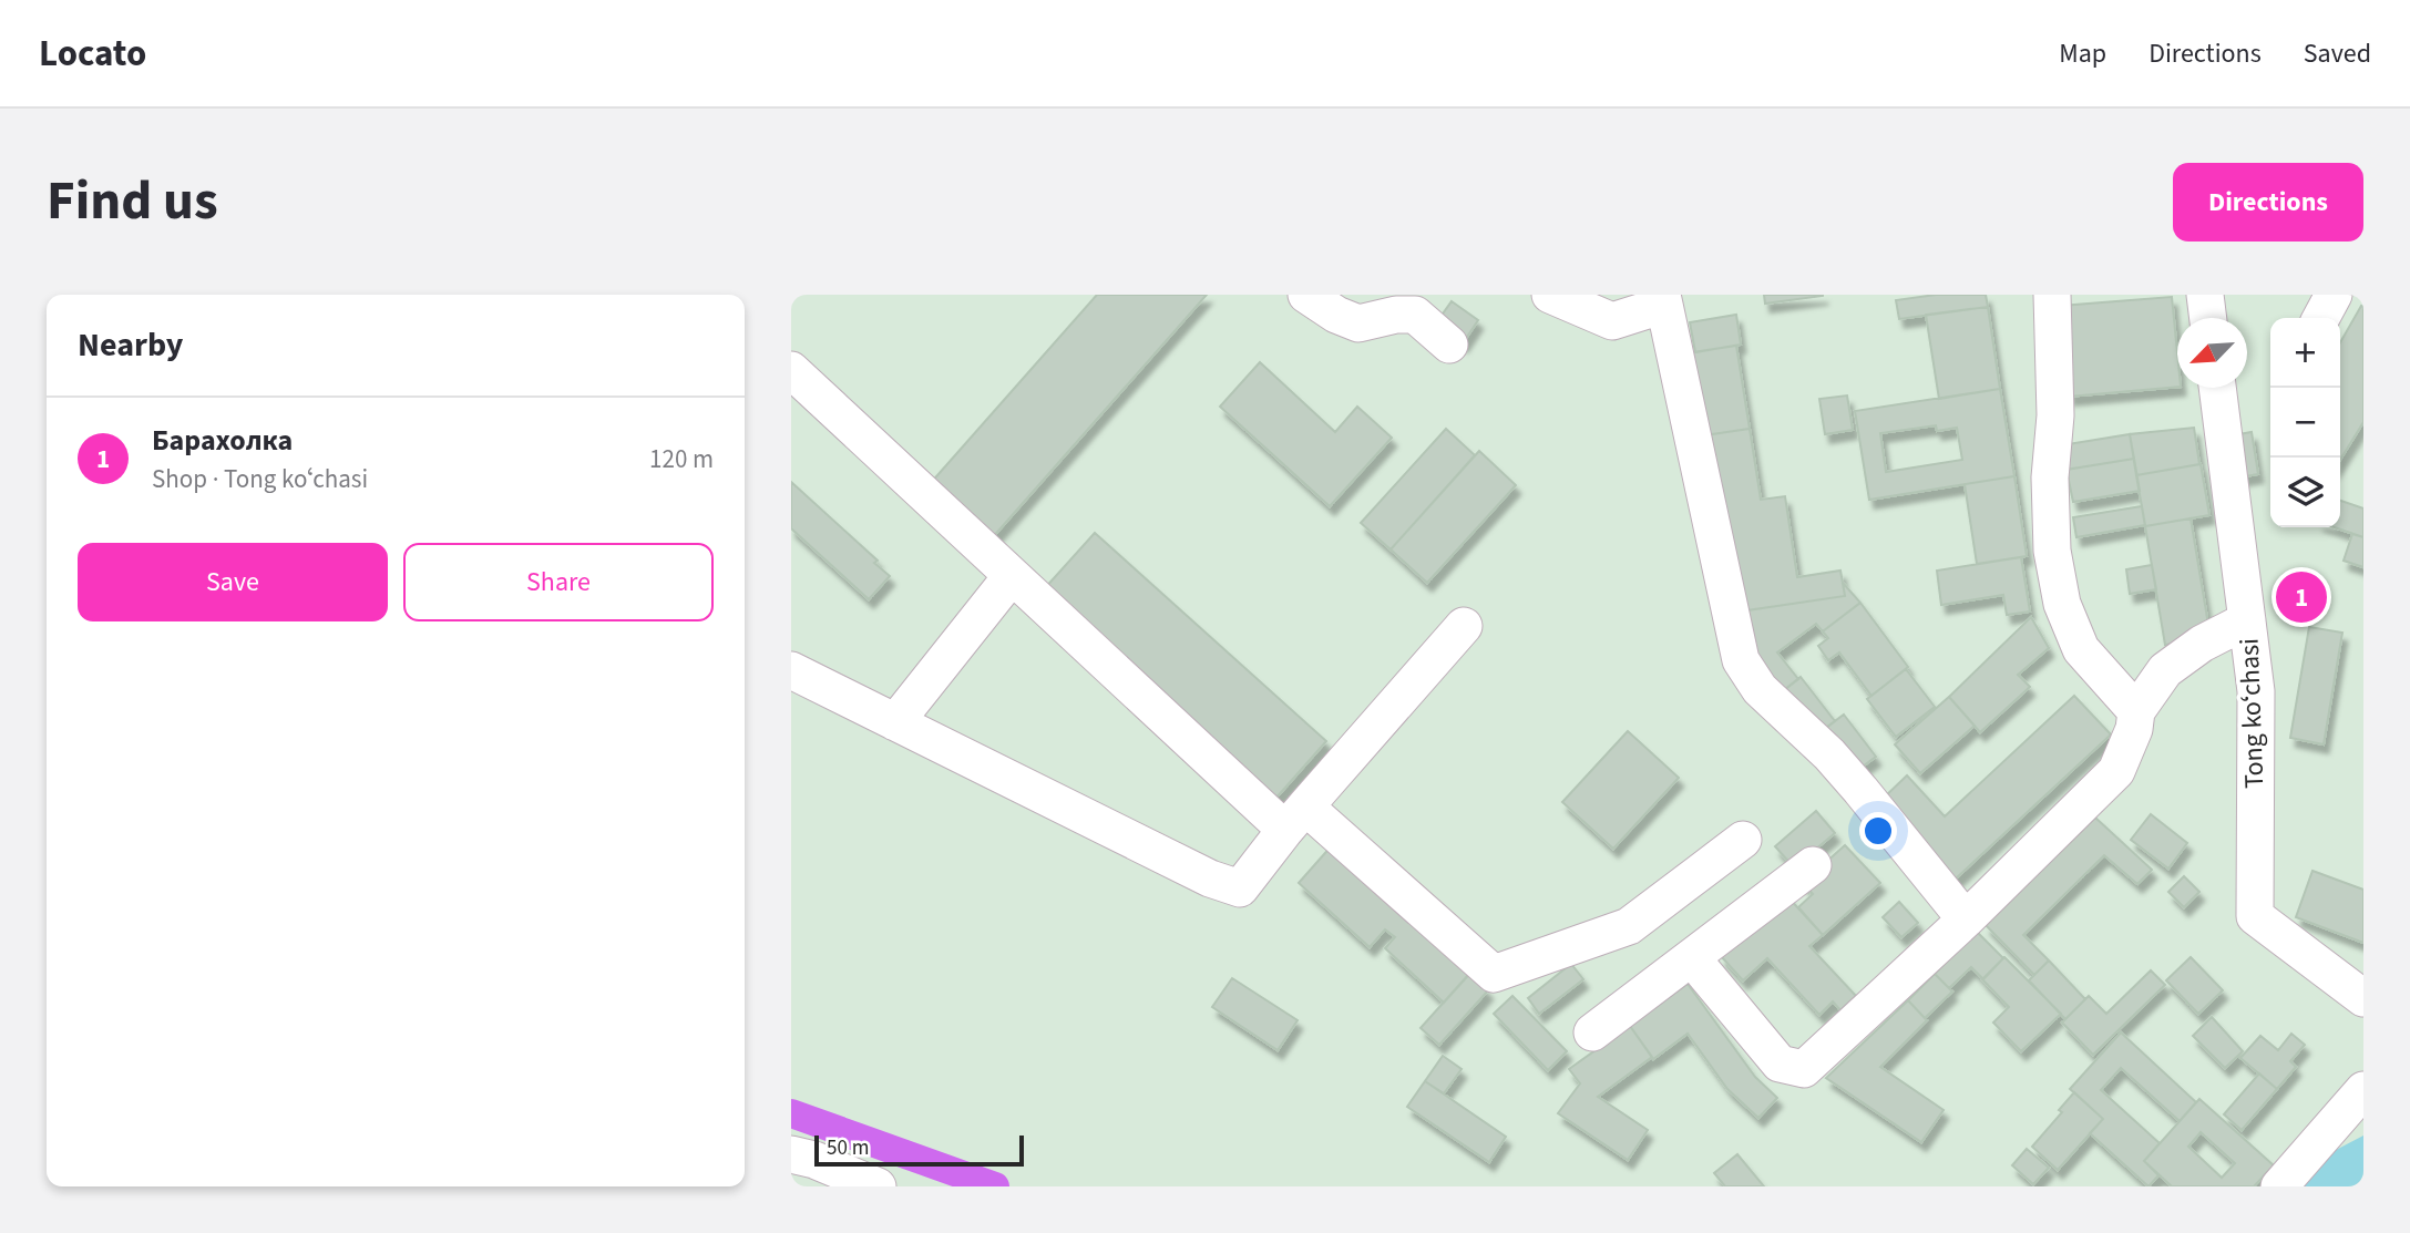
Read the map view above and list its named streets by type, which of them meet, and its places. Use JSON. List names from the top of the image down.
{
  "streets": {
    "street": ["Tong koʻchasi"]
  },
  "scale_bar": "50 m",
  "north": "bottom left",
  "page": {
    "header": "Locato",
    "nav": ["Map", "Directions", "Saved"],
    "title": "Find us",
    "buttons": [
      "Directions",
      ["Save", "Share"]
    ],
    "heading": "Nearby",
    "map_buttons": ["+", "−"],
    "list": [
      {
        "mark": "1",
        "name": "Барахолка",
        "note": "Shop · Tong koʻchasi",
        "value": "120 m"
      }
    ],
    "pins": "1",
    "scale": "50 m"
  }
}
